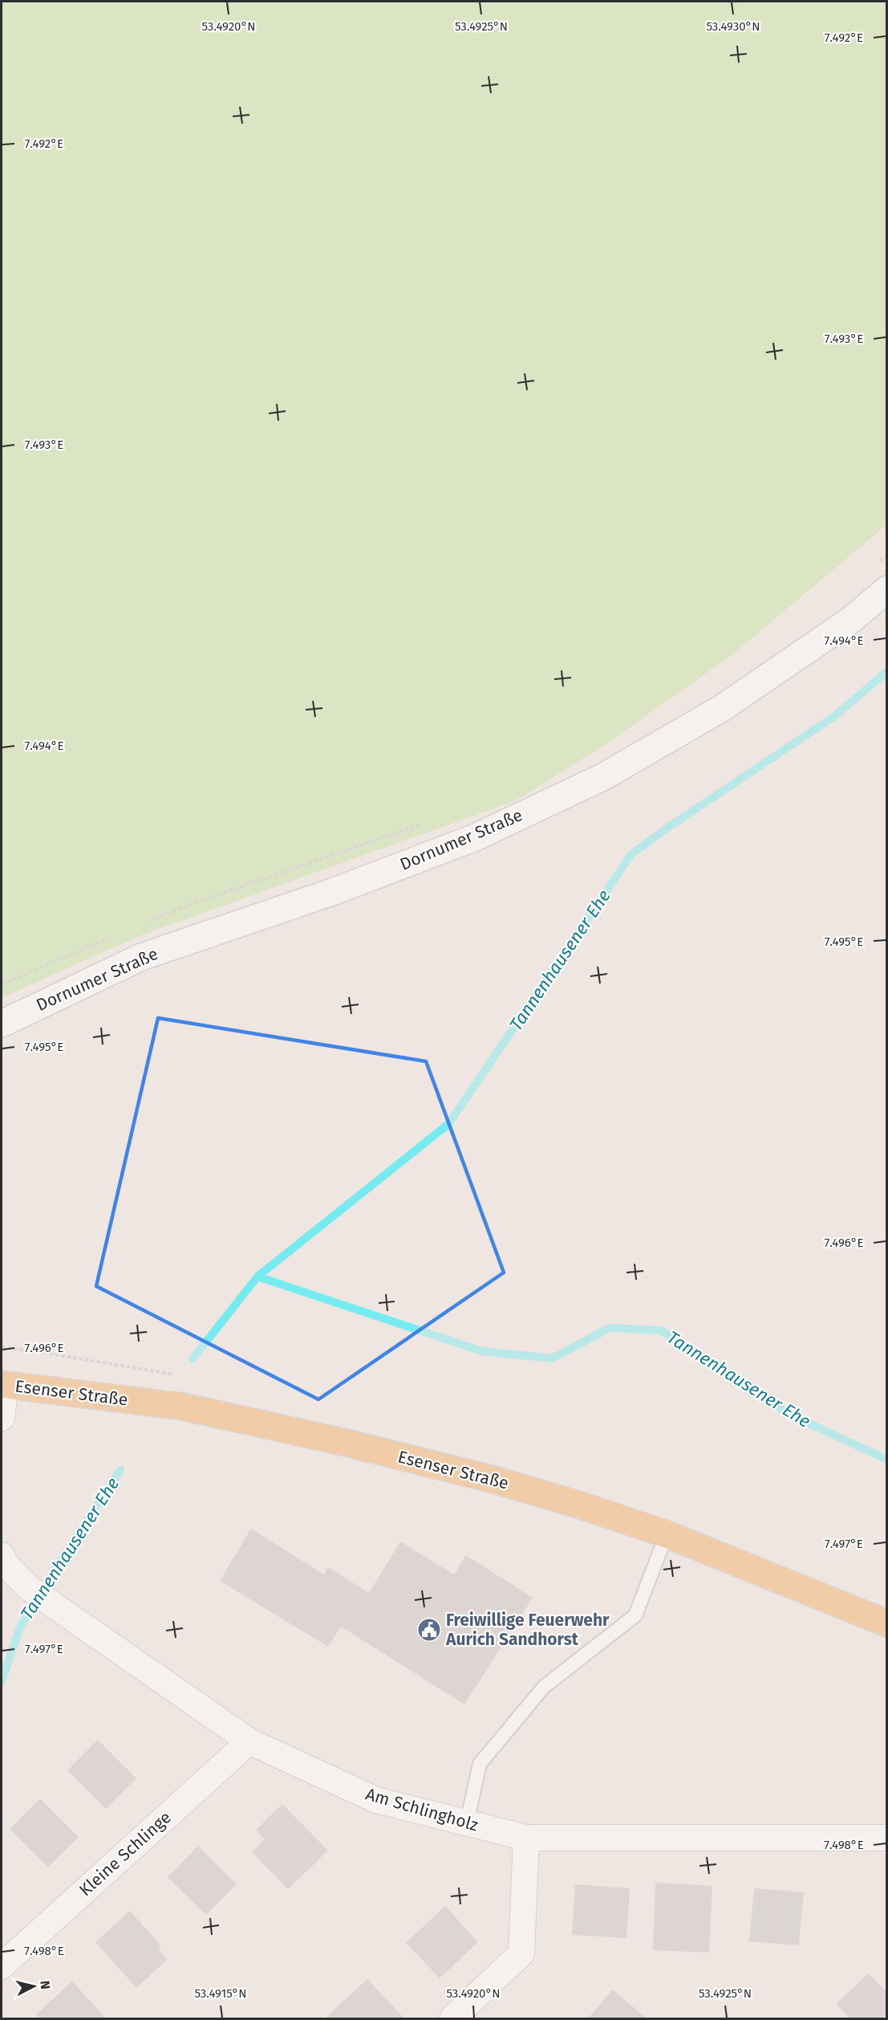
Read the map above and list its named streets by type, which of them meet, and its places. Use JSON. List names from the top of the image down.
{
  "streets": {
    "main road": ["Dornumer Straße", "Esenser Straße"],
    "street": ["Am Schlingholz", "Kleine Schlinge"]
  },
  "crossings": [
    ["Am Schlingholz", "Kleine Schlinge"]
  ],
  "water": ["Tannenhausener Ehe"],
  "places": {
    "public building": ["Freiwillige Feuerwehr Aurich Sandhorst"]
  },
  "north": "right",
  "coordinates": [
    "53.4920°N",
    "53.4925°N",
    "53.4930°N",
    "7.492°E",
    "7.493°E",
    "7.494°E",
    "7.495°E",
    "7.496°E",
    "7.497°E",
    "7.498°E",
    "53.4915°N"
  ]
}
